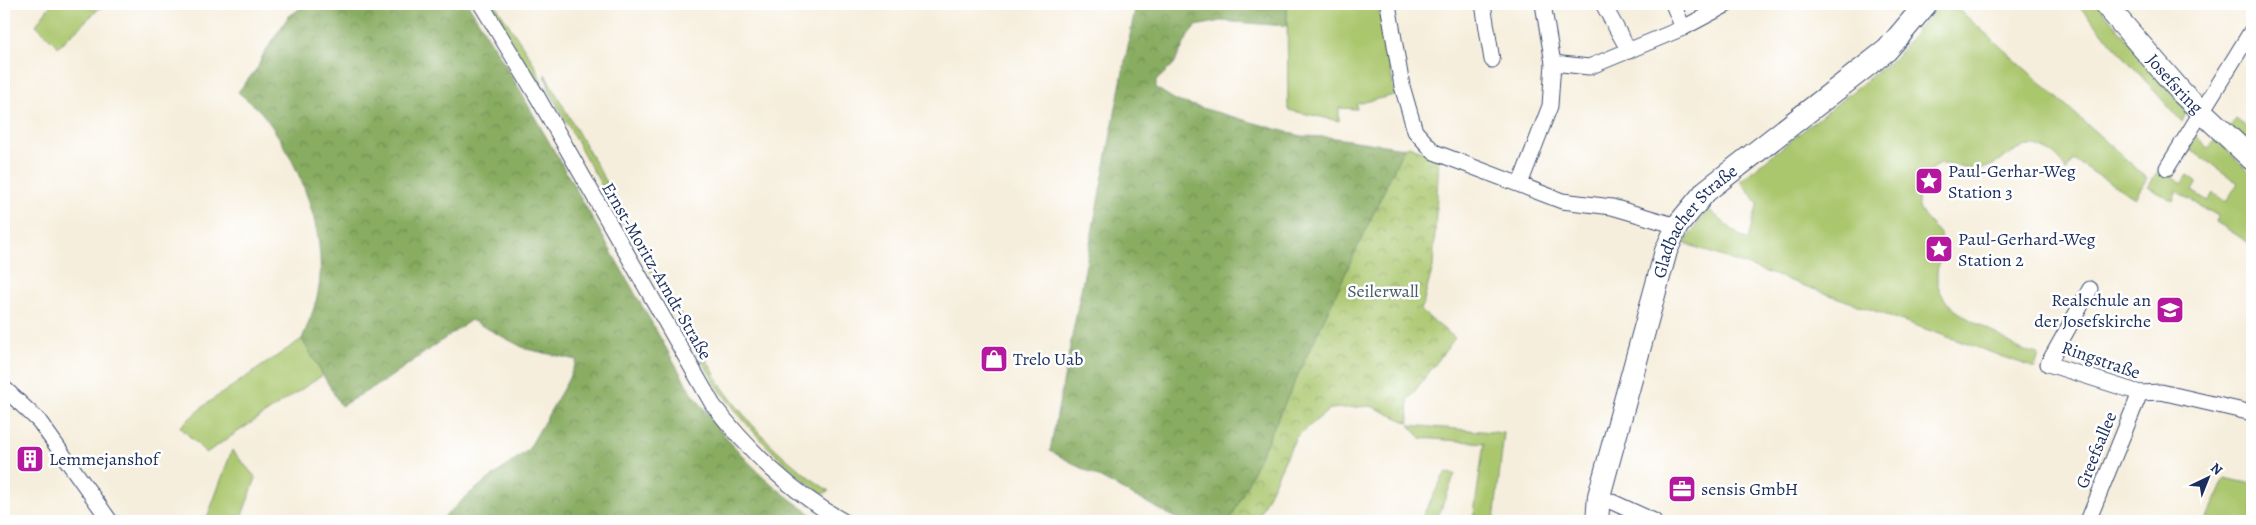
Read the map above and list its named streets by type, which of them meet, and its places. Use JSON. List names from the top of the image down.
{
  "streets": {
    "main road": ["Josefsring", "Gladbacher Straße"],
    "street": ["Ernst-Moritz-Arndt-Straße", "Ringstraße", "Greefsallee"]
  },
  "crossings": [
    ["Ringstraße", "Greefsallee"]
  ],
  "parks": ["Seilerwall"],
  "places": {
    "place": ["Paul-Gerhar-Weg Station 3", "Paul-Gerhard-Weg Station 2"],
    "school or university": ["Realschule an der Josefskirche"],
    "shop": ["Trelo Uab"],
    "building": ["Lemmejanshof"],
    "office": ["sensis GmbH"]
  },
  "north": "top right"
}
